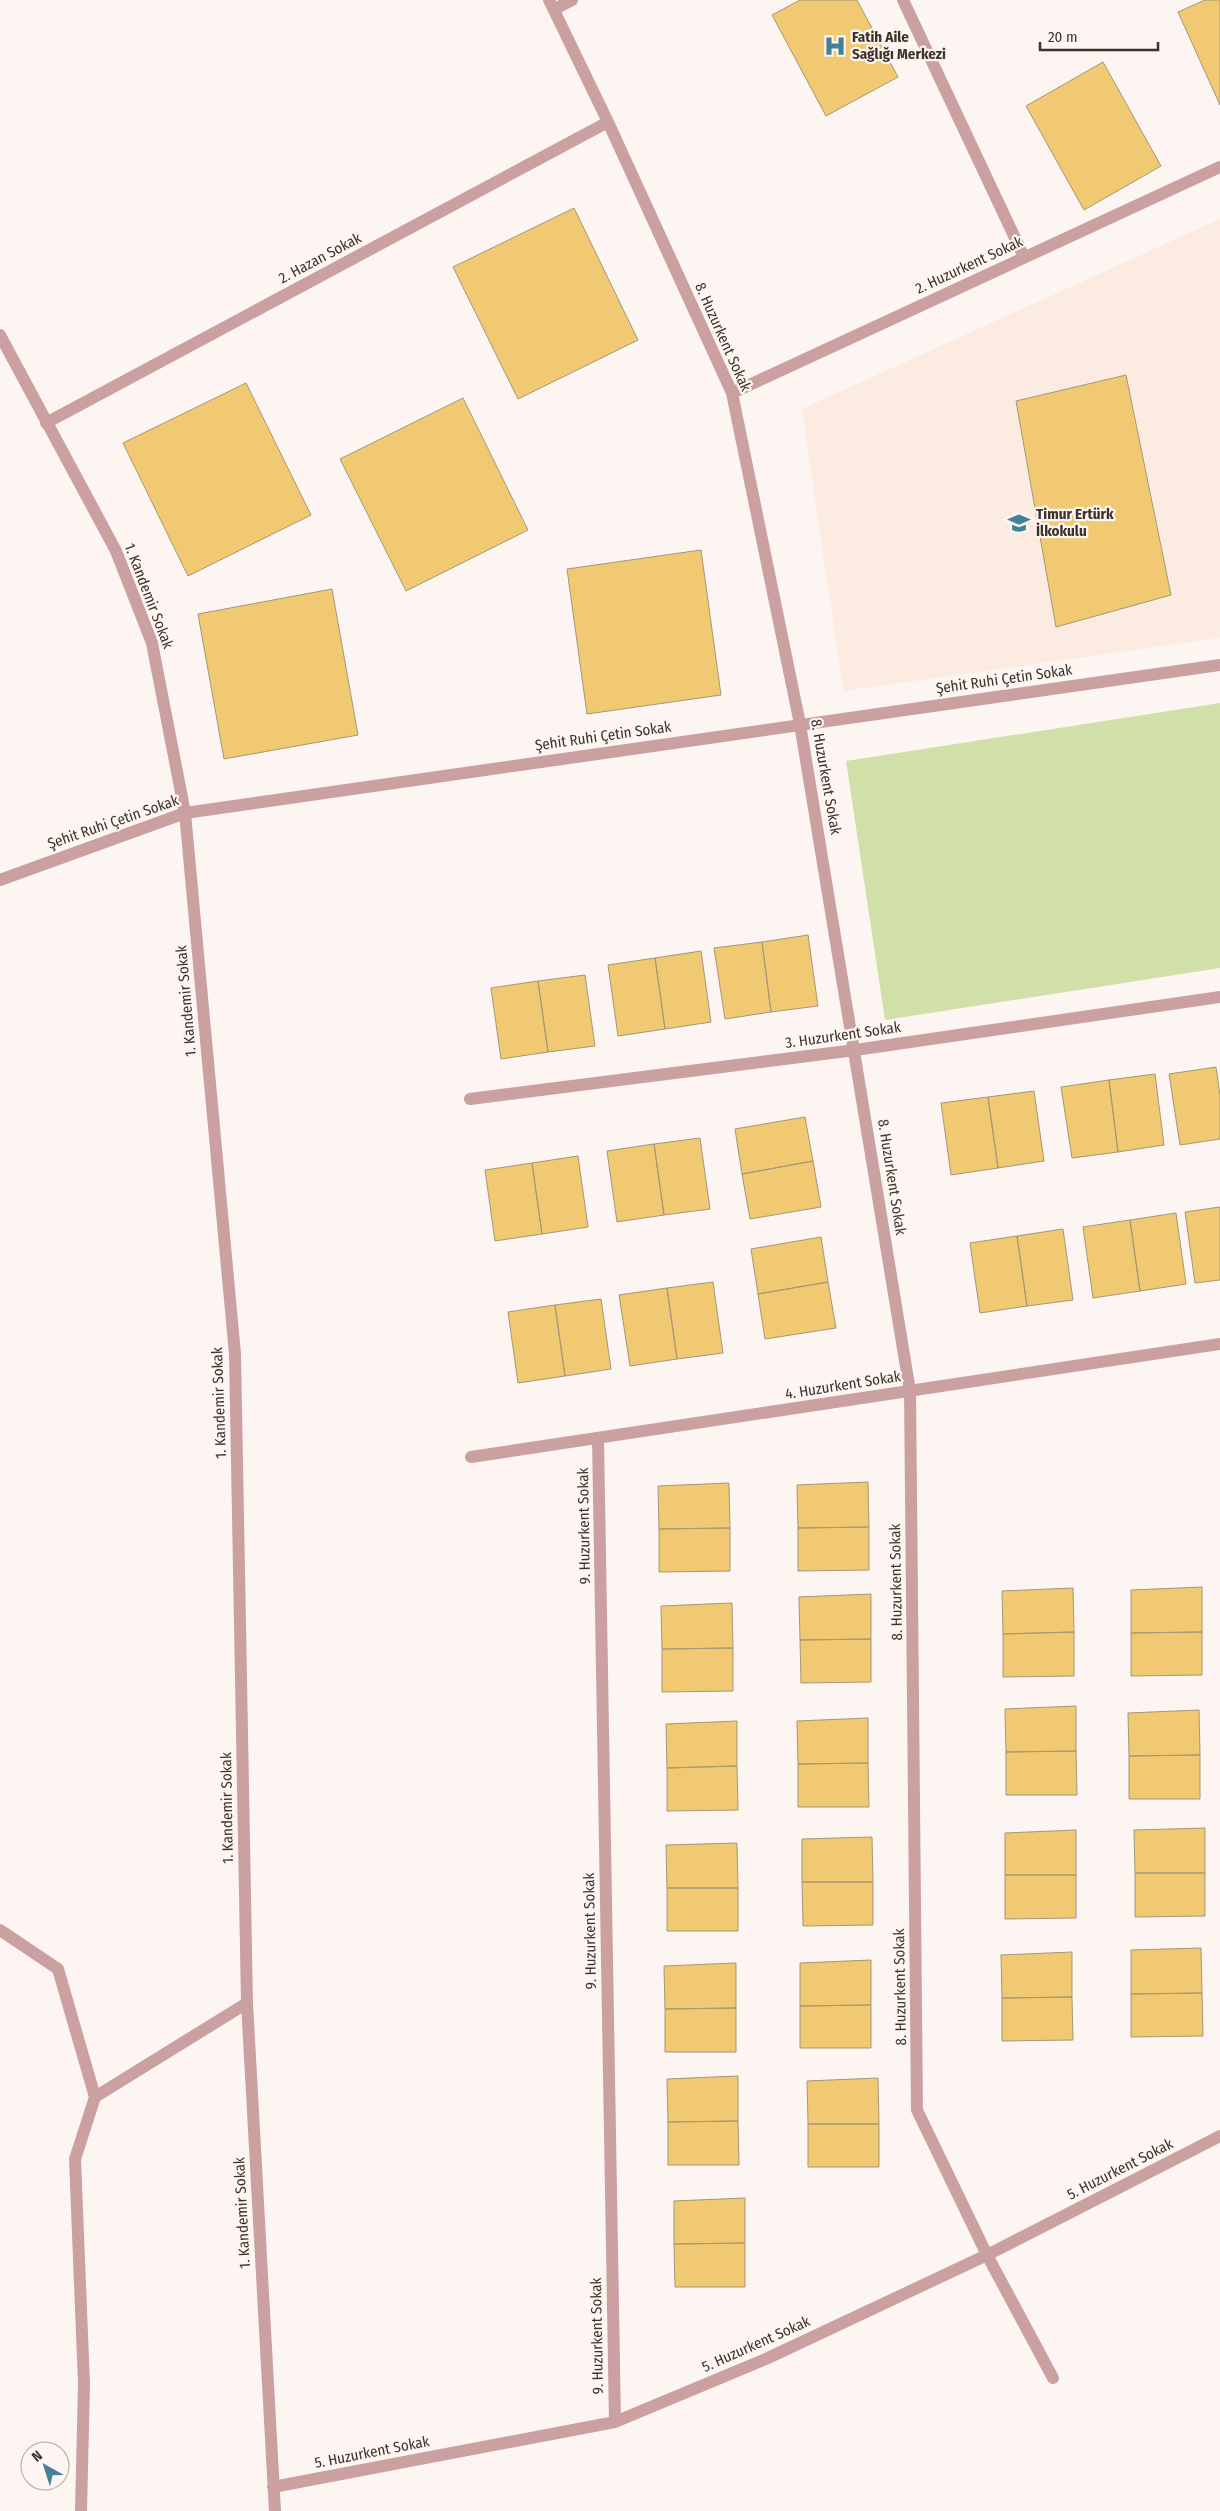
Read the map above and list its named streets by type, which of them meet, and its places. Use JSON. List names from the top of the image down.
{
  "streets": {
    "street": [
      "2. Hazan Sokak",
      "2. Huzurkent Sokak",
      "8. Huzurkent Sokak",
      "1. Kandemir Sokak",
      "Şehit Ruhi Çetin Sokak",
      "3. Huzurkent Sokak",
      "4. Huzurkent Sokak",
      "9. Huzurkent Sokak",
      "5. Huzurkent Sokak"
    ]
  },
  "crossings": [
    ["2. Hazan Sokak", "8. Huzurkent Sokak"],
    ["2. Hazan Sokak", "1. Kandemir Sokak"],
    ["2. Huzurkent Sokak", "8. Huzurkent Sokak"],
    ["8. Huzurkent Sokak", "Şehit Ruhi Çetin Sokak"],
    ["8. Huzurkent Sokak", "3. Huzurkent Sokak"],
    ["8. Huzurkent Sokak", "4. Huzurkent Sokak"],
    ["8. Huzurkent Sokak", "5. Huzurkent Sokak"],
    ["1. Kandemir Sokak", "Şehit Ruhi Çetin Sokak"],
    ["1. Kandemir Sokak", "5. Huzurkent Sokak"],
    ["4. Huzurkent Sokak", "9. Huzurkent Sokak"],
    ["9. Huzurkent Sokak", "5. Huzurkent Sokak"]
  ],
  "places": {
    "hospital": ["Fatih Aile Sağlığı Merkezi"],
    "school or university": ["Timur Ertürk İlkokulu"]
  },
  "scale_bar": "20 m",
  "north": "top left"
}
